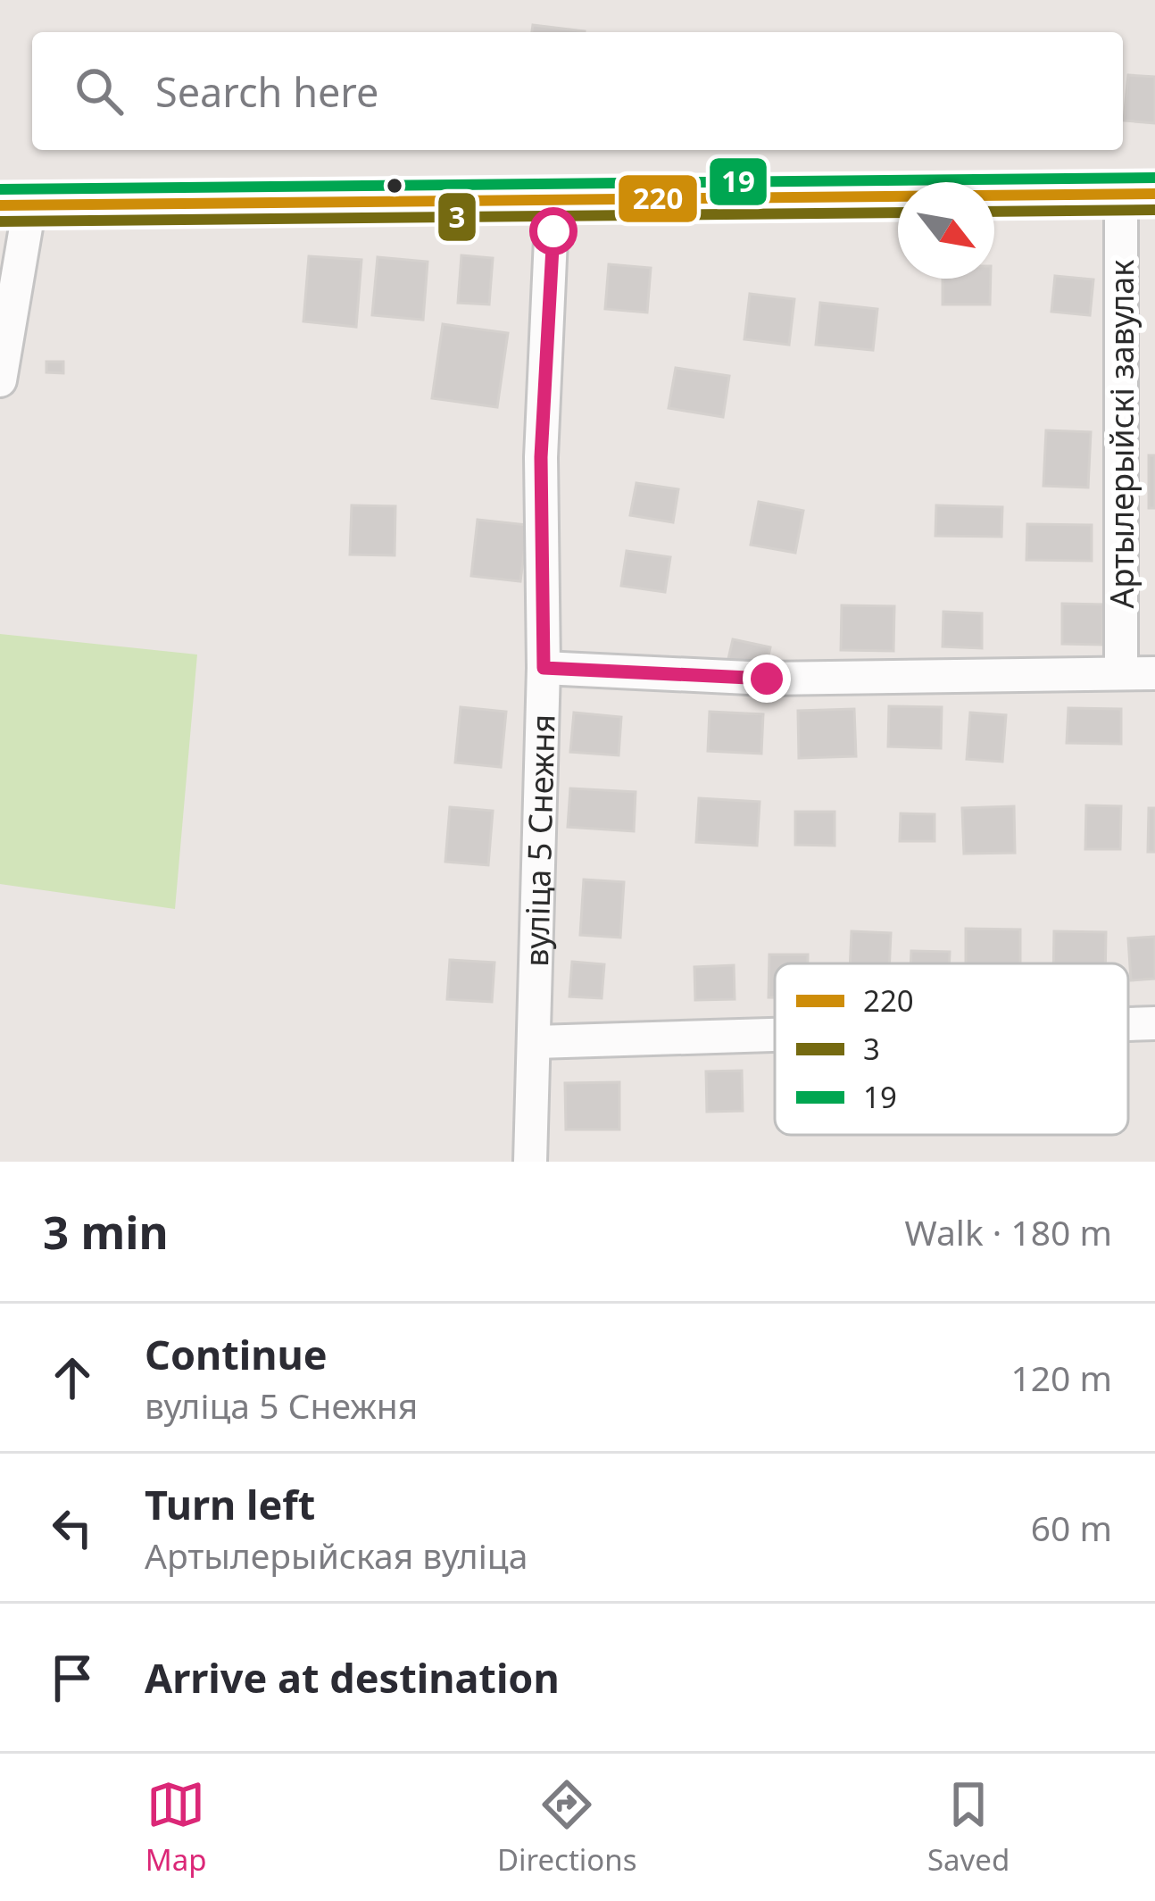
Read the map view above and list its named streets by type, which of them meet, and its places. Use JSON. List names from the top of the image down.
{
  "streets": {
    "street": ["Артылерыйскі завулак", "вуліца 5 Снежня"]
  },
  "lines": ["transit line 19", "transit line 220", "transit line 3"],
  "legend": ["220", "3", "19"],
  "north": "bottom right",
  "page": {
    "search": "Search here",
    "heading": ["3 min", "Walk · 180 m"],
    "list": [
      ["Continue", "вуліца 5 Снежня", "120 m"],
      ["Turn left", "Артылерыйская вуліца", "60 m"],
      "Arrive at destination"
    ],
    "nav": ["Map", "Directions", "Saved"]
  }
}
